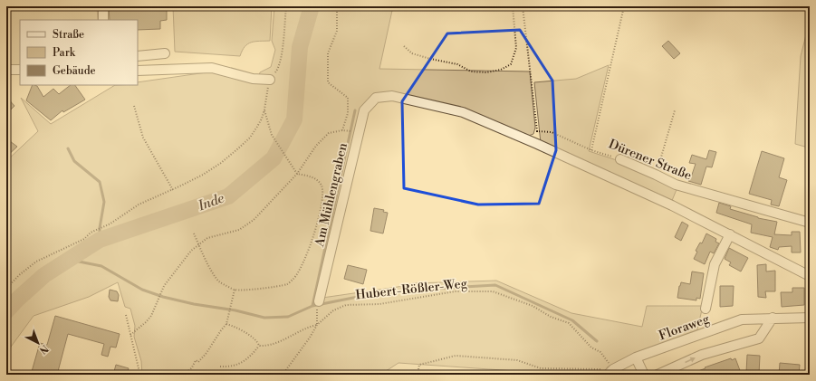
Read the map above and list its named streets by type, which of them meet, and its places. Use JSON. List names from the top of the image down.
{
  "streets": {
    "street": ["Dürener Straße", "Am Mühlengraben", "Floraweg"],
    "path": ["Hubert-Rößler-Weg"]
  },
  "crossings": [
    ["Hubert-Rößler-Weg", "Floraweg"]
  ],
  "water": ["Inde"],
  "legend": ["Straße", "Park", "Gebäude"],
  "north": "bottom right"
}
